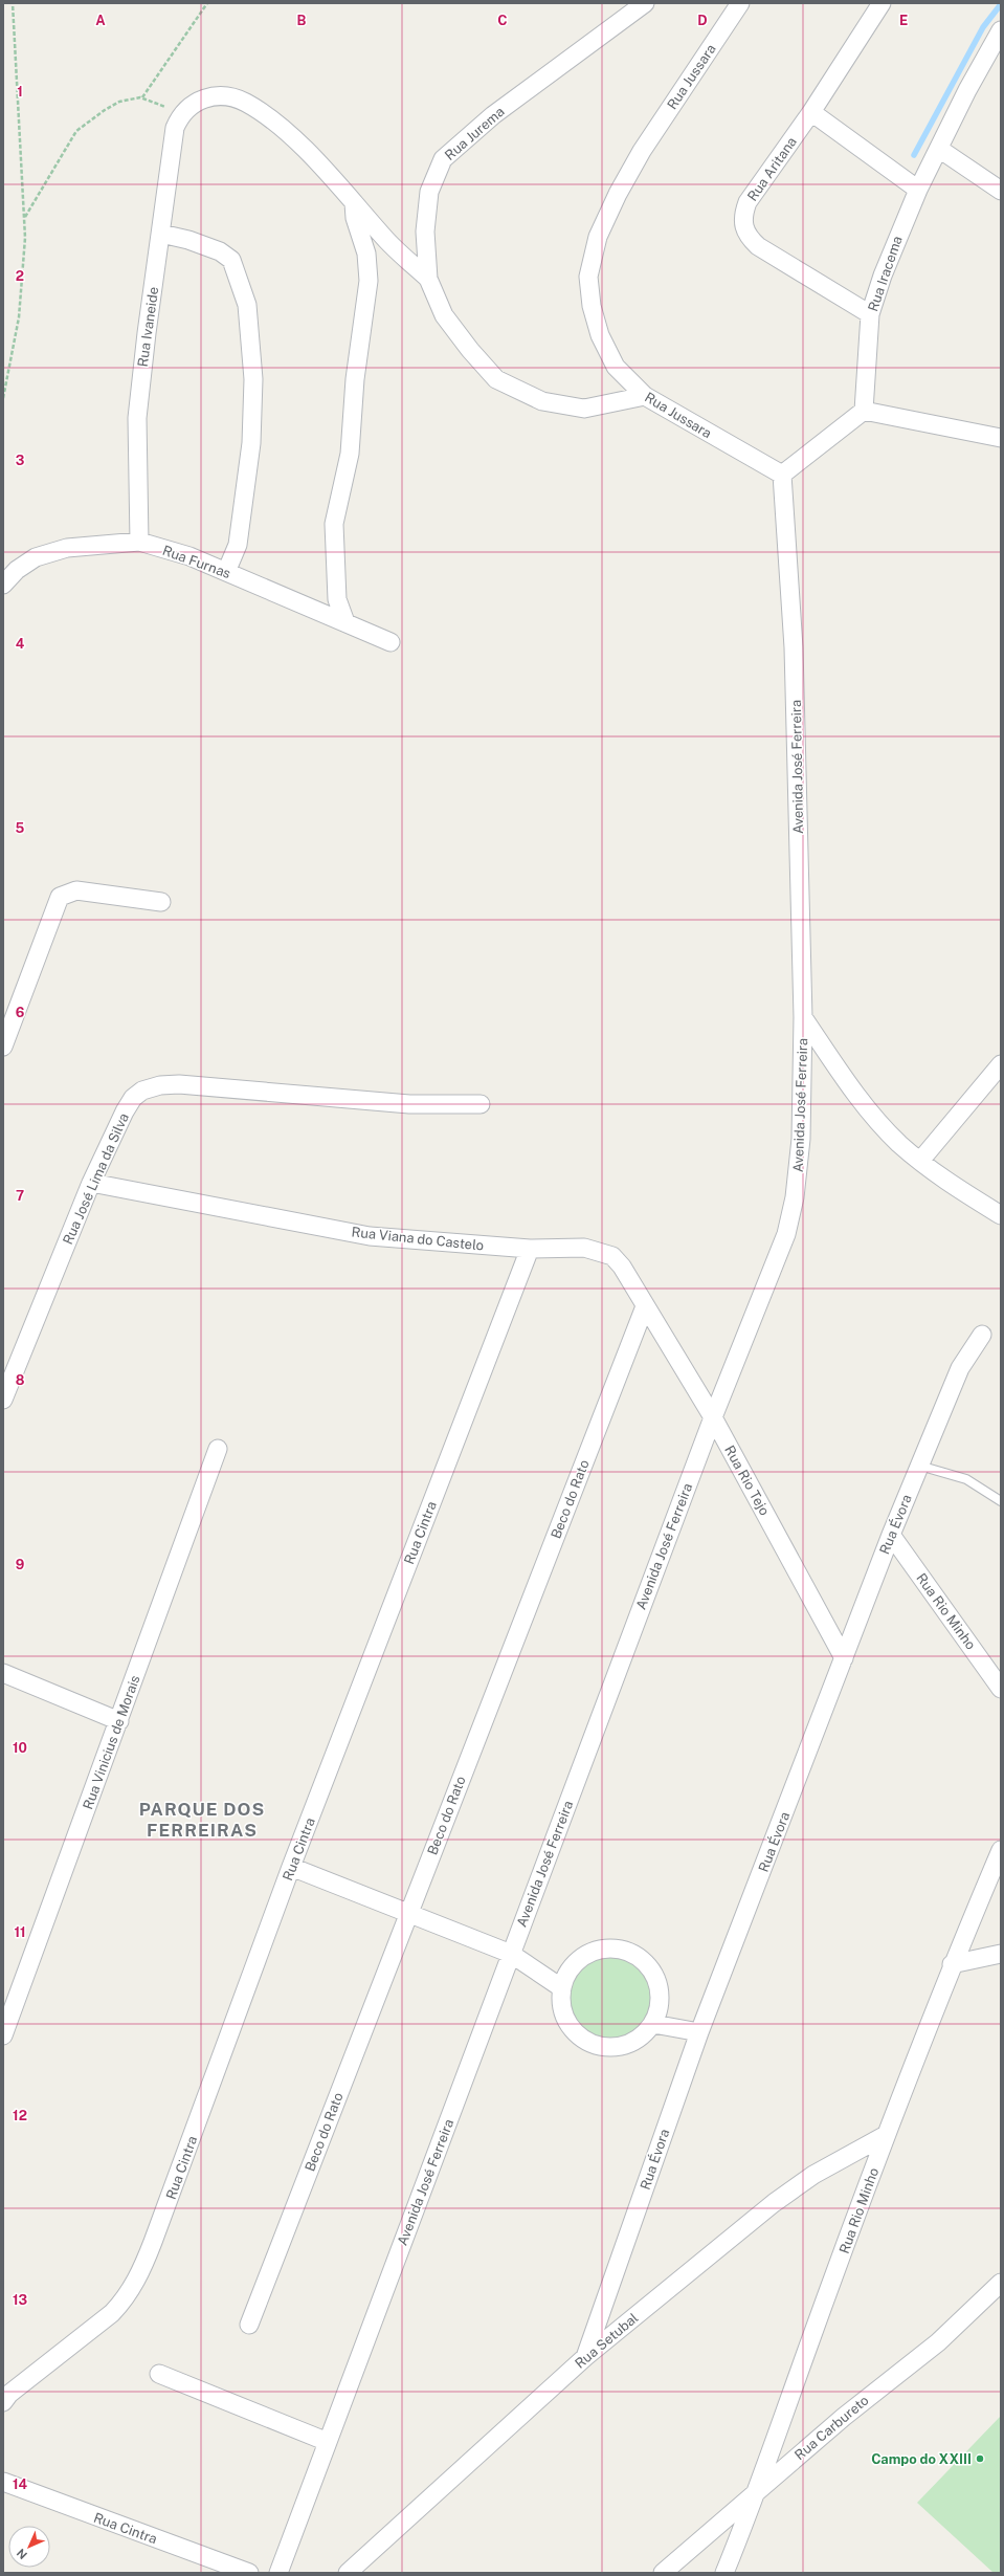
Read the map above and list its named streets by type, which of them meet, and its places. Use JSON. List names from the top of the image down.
{
  "streets": {
    "street": [
      "Rua Jussara",
      "Rua Jurema",
      "Rua Aritana",
      "Rua Iracema",
      "Rua Ivaneide",
      "Rua Furnas",
      "Avenida José Ferreira",
      "Rua José Lima da Silva",
      "Rua Viana do Castelo",
      "Rua Rio Tejo",
      "Beco do Rato",
      "Rua Évora",
      "Rua Cintra",
      "Rua Rio Minho",
      "Rua Vinicius de Morais",
      "Rua Setubal",
      "Rua Carbureto"
    ]
  },
  "crossings": [
    ["Rua Jussara", "Rua Jurema"],
    ["Rua Jussara", "Avenida José Ferreira"],
    ["Rua Aritana", "Rua Iracema"],
    ["Rua Ivaneide", "Rua Furnas"],
    ["Avenida José Ferreira", "Rua Rio Tejo"],
    ["Rua José Lima da Silva", "Rua Viana do Castelo"],
    ["Rua Viana do Castelo", "Rua Rio Tejo"],
    ["Rua Viana do Castelo", "Beco do Rato"],
    ["Rua Viana do Castelo", "Rua Cintra"],
    ["Rua Rio Tejo", "Beco do Rato"],
    ["Rua Rio Tejo", "Rua Évora"],
    ["Rua Évora", "Rua Rio Minho"],
    ["Rua Évora", "Rua Setubal"],
    ["Rua Rio Minho", "Rua Setubal"],
    ["Rua Rio Minho", "Rua Carbureto"]
  ],
  "districts": ["PARQUE DOS FERREIRAS"],
  "places": ["Campo do XXIII"],
  "north": "bottom left",
  "grid": {
    "columns": [
      "A",
      "B",
      "C",
      "D",
      "E"
    ],
    "rows": [
      "1",
      "2",
      "3",
      "4",
      "5",
      "6",
      "7",
      "8",
      "9",
      "10",
      "11",
      "12",
      "13",
      "14"
    ]
  }
}
